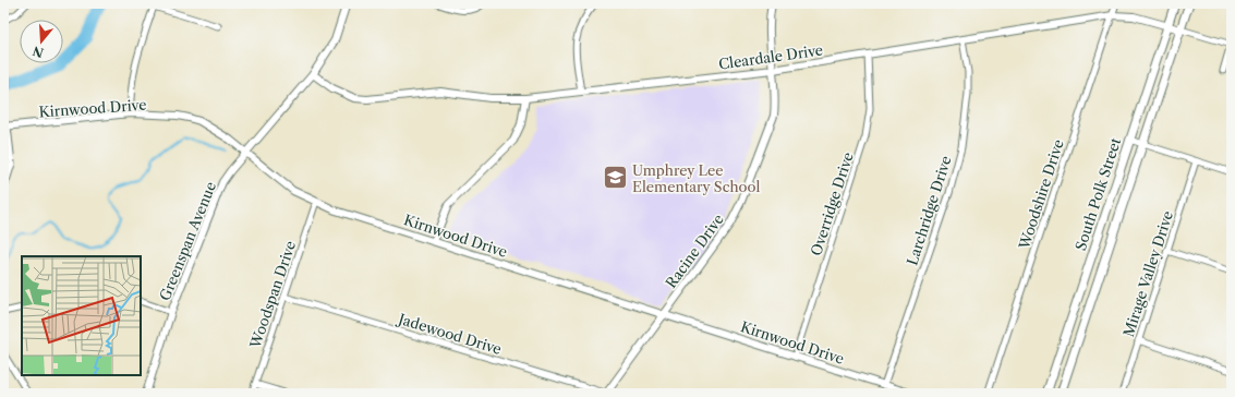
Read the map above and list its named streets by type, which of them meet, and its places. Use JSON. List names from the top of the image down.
{
  "streets": {
    "main road": ["South Polk Street"],
    "street": [
      "Cleardale Drive",
      "Kirnwood Drive",
      "Woodshire Drive",
      "Overridge Drive",
      "Larchridge Drive",
      "Greenspan Avenue",
      "Racine Drive",
      "Mirage Valley Drive",
      "Woodspan Drive",
      "Jadewood Drive"
    ]
  },
  "crossings": [
    ["Cleardale Drive", "Woodshire Drive"],
    ["Cleardale Drive", "South Polk Street"],
    ["Cleardale Drive", "Overridge Drive"],
    ["Cleardale Drive", "Larchridge Drive"],
    ["Cleardale Drive", "Greenspan Avenue"],
    ["Cleardale Drive", "Racine Drive"],
    ["Kirnwood Drive", "Overridge Drive"],
    ["Kirnwood Drive", "Larchridge Drive"],
    ["Kirnwood Drive", "Greenspan Avenue"],
    ["Kirnwood Drive", "Racine Drive"],
    ["Kirnwood Drive", "Woodspan Drive"],
    ["Racine Drive", "Jadewood Drive"],
    ["Woodspan Drive", "Jadewood Drive"]
  ],
  "places": {
    "school or university": ["Umphrey Lee Elementary School"]
  },
  "north": "bottom"
}
